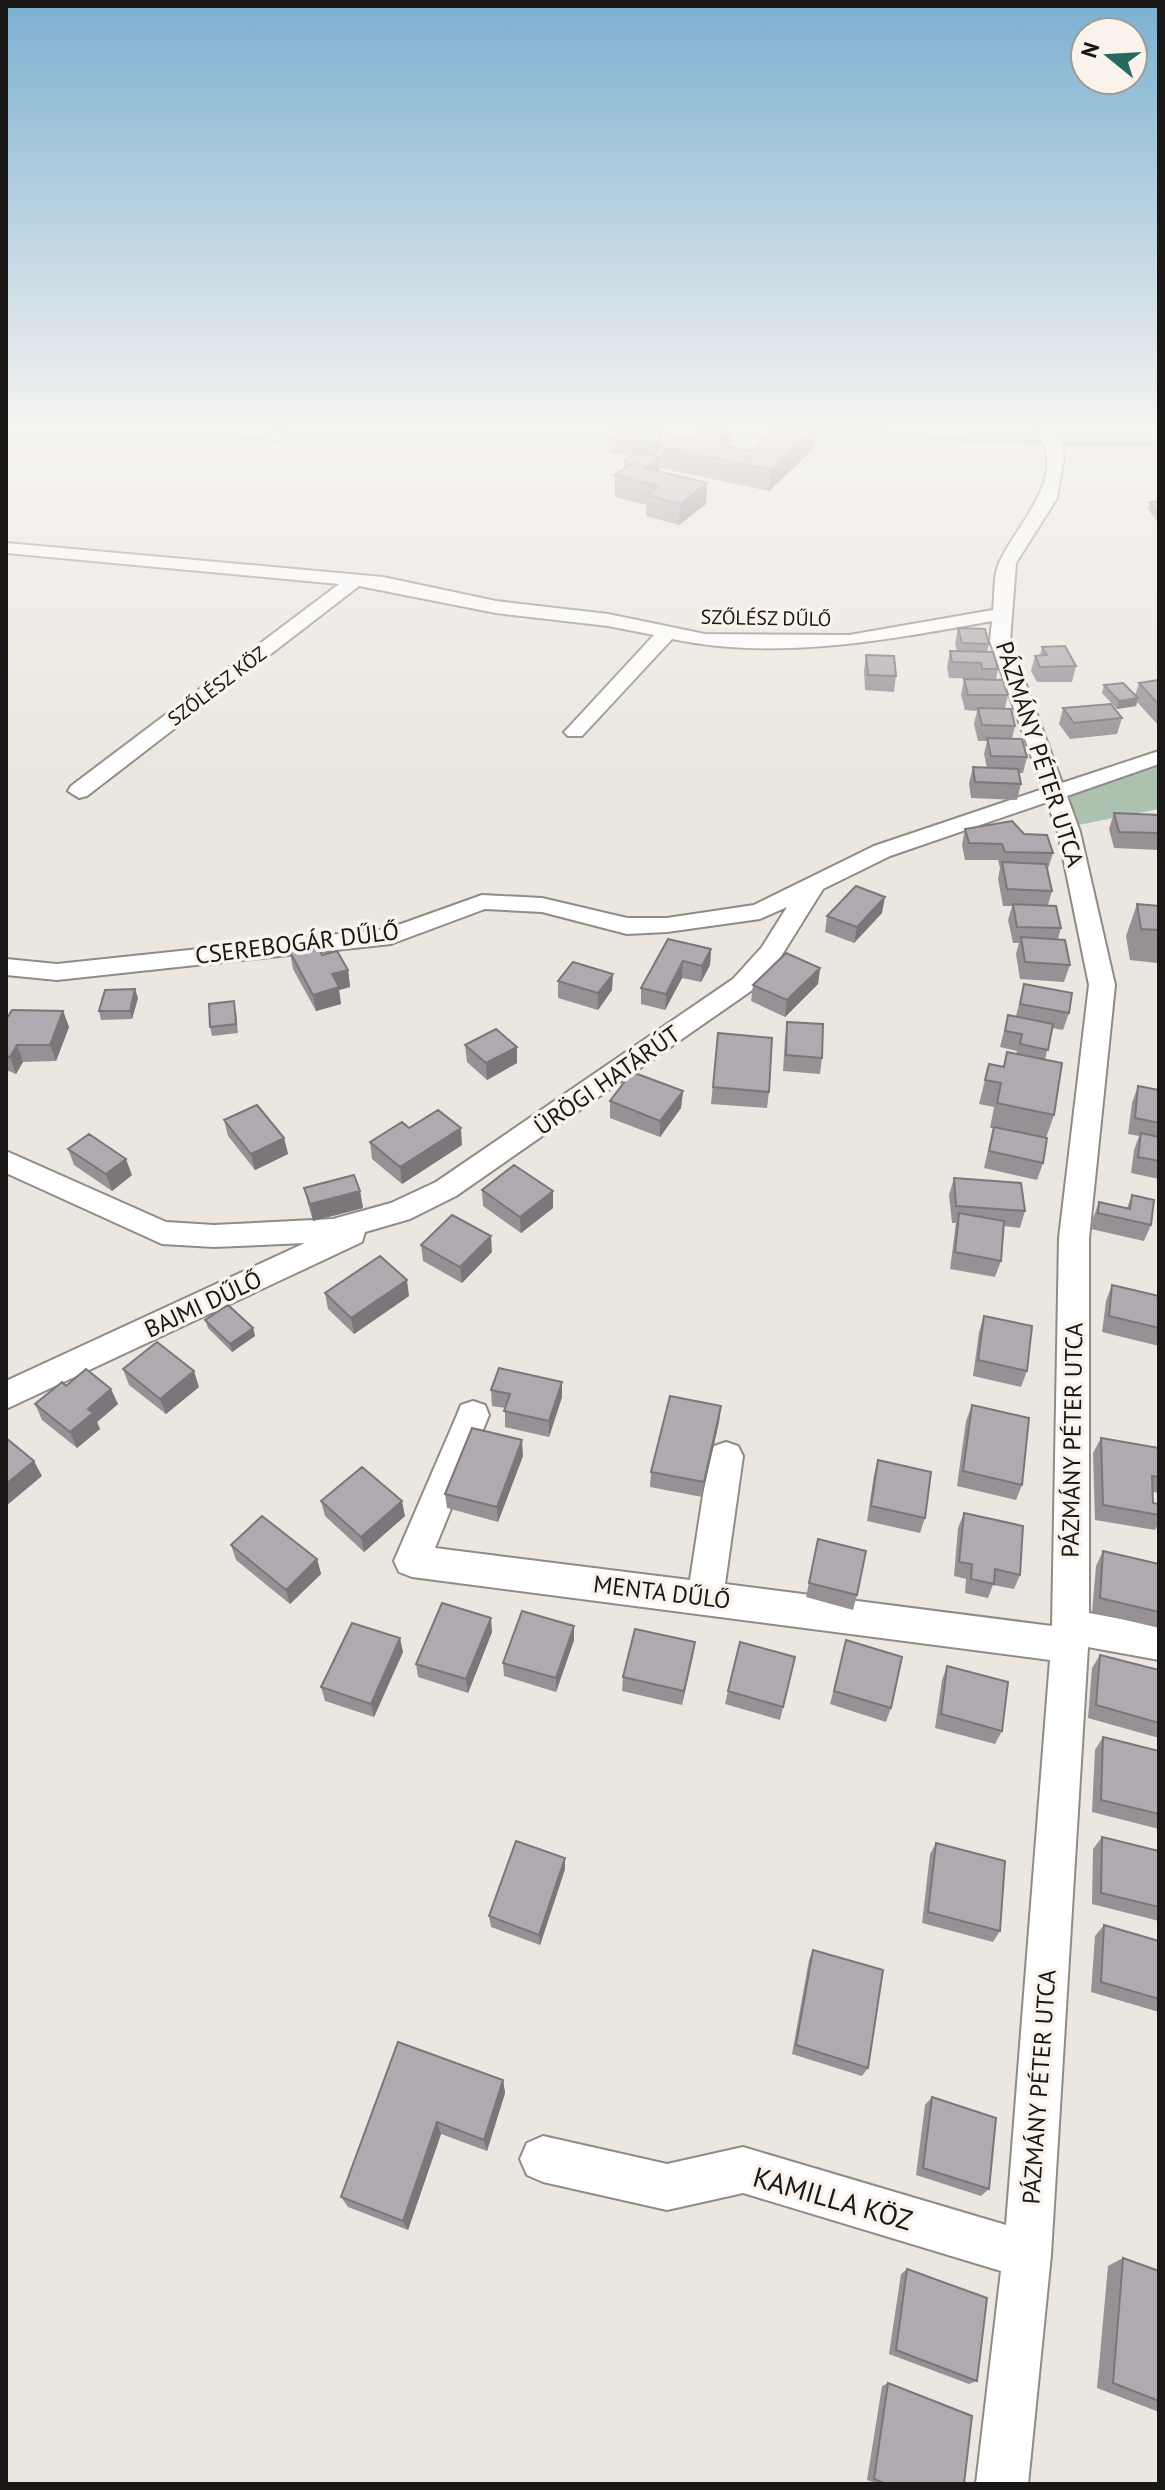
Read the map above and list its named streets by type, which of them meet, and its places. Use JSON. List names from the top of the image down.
{
  "streets": {
    "street": [
      "SZŐLÉSZ DŰLŐ",
      "SZŐLÉSZ KÖZ",
      "PÁZMÁNY PÉTER UTCA",
      "CSEREBOGÁR DŰLŐ",
      "ÜRÖGI HATÁRÚT",
      "BAJMI DŰLŐ",
      "MENTA DŰLŐ",
      "KAMILLA KÖZ"
    ]
  },
  "crossings": [
    ["SZŐLÉSZ DŰLŐ", "SZŐLÉSZ KÖZ"],
    ["SZŐLÉSZ DŰLŐ", "PÁZMÁNY PÉTER UTCA"],
    ["PÁZMÁNY PÉTER UTCA", "MENTA DŰLŐ"],
    ["PÁZMÁNY PÉTER UTCA", "KAMILLA KÖZ"],
    ["CSEREBOGÁR DŰLŐ", "ÜRÖGI HATÁRÚT"],
    ["ÜRÖGI HATÁRÚT", "BAJMI DŰLŐ"]
  ],
  "north": "left"
}
